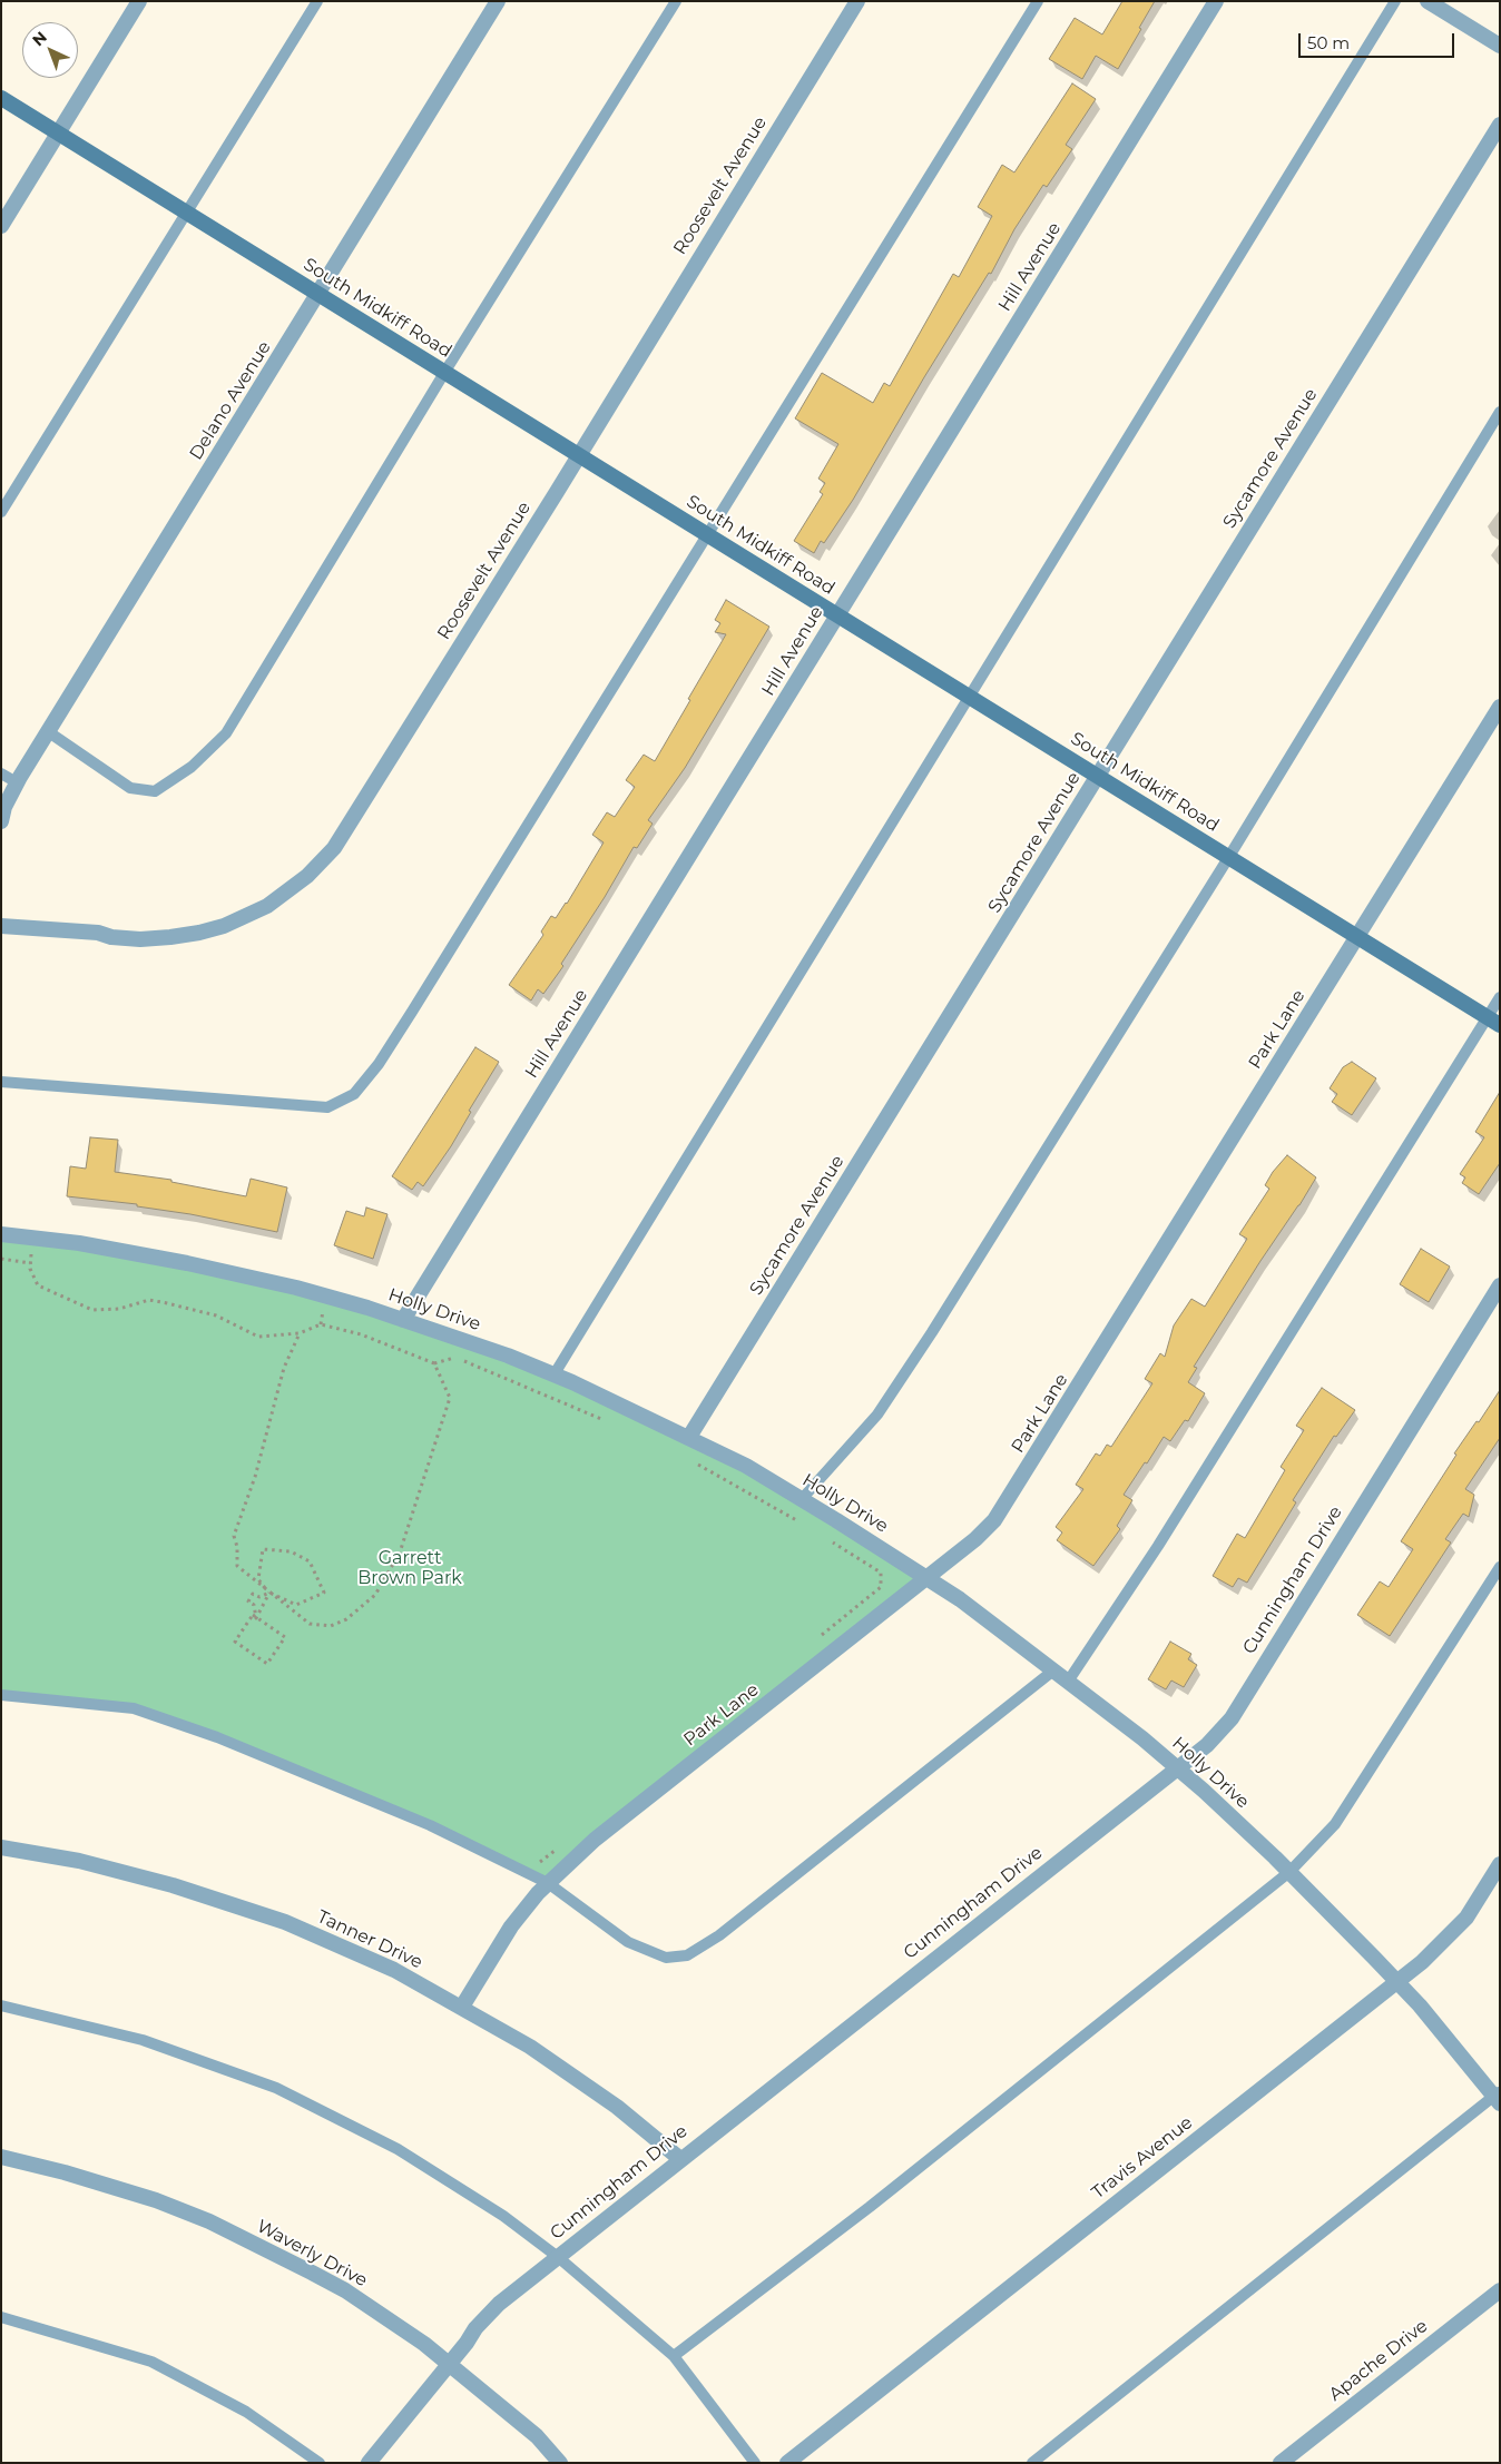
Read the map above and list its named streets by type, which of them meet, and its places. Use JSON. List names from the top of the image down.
{
  "streets": {
    "main road": ["South Midkiff Road"],
    "street": [
      "Roosevelt Avenue",
      "Hill Avenue",
      "Delano Avenue",
      "Sycamore Avenue",
      "Park Lane",
      "Holly Drive",
      "Cunningham Drive",
      "Tanner Drive",
      "Travis Avenue",
      "Waverly Drive",
      "Apache Drive"
    ]
  },
  "crossings": [
    ["Roosevelt Avenue", "South Midkiff Road"],
    ["Hill Avenue", "South Midkiff Road"],
    ["Hill Avenue", "Holly Drive"],
    ["South Midkiff Road", "Delano Avenue"],
    ["South Midkiff Road", "Sycamore Avenue"],
    ["South Midkiff Road", "Park Lane"],
    ["Sycamore Avenue", "Holly Drive"],
    ["Park Lane", "Holly Drive"],
    ["Park Lane", "Tanner Drive"],
    ["Holly Drive", "Cunningham Drive"],
    ["Holly Drive", "Travis Avenue"],
    ["Cunningham Drive", "Tanner Drive"],
    ["Cunningham Drive", "Waverly Drive"]
  ],
  "parks": ["Garrett Brown Park"],
  "scale_bar": "50 m",
  "north": "top left"
}
